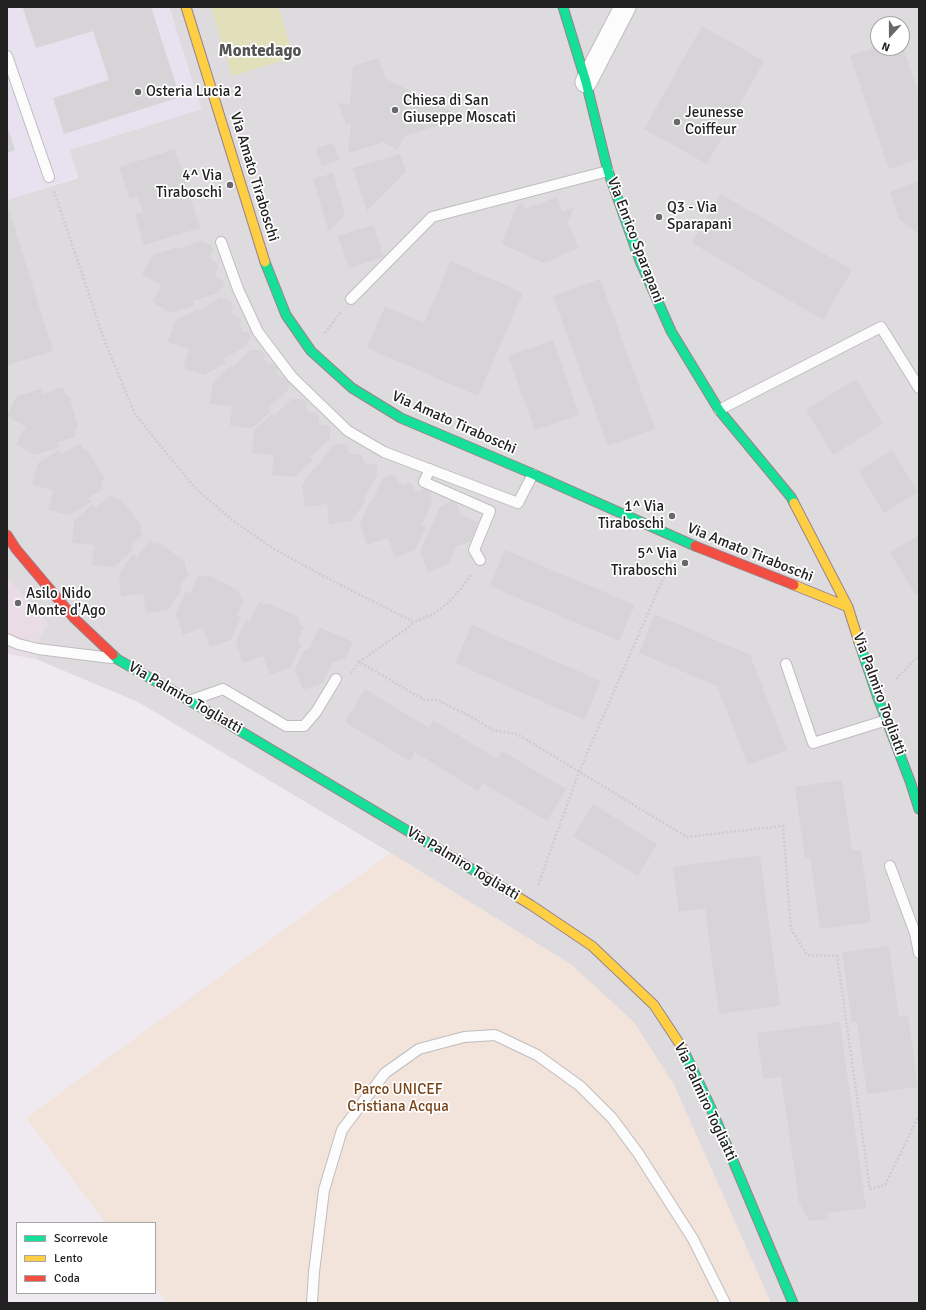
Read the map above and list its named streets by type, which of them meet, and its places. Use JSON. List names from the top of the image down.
{
  "streets": {
    "street": ["Via Amato Tiraboschi", "Via Enrico Sparapani", "Via Palmiro Togliatti"]
  },
  "crossings": [
    ["Via Amato Tiraboschi", "Via Enrico Sparapani"],
    ["Via Amato Tiraboschi", "Via Palmiro Togliatti"],
    ["Via Enrico Sparapani", "Via Palmiro Togliatti"]
  ],
  "districts": ["Montedago"],
  "parks": ["Parco UNICEF Cristiana Acqua"],
  "places": [
    "Osteria Lucia 2",
    "Chiesa di San Giuseppe Moscati",
    "Jeunesse Coiffeur",
    "4^ Via Tiraboschi",
    "Q3 - Via Sparapani",
    "1^ Via Tiraboschi",
    "5^ Via Tiraboschi",
    "Asilo Nido Monte d'Ago"
  ],
  "legend": ["Scorrevole", "Lento", "Coda"],
  "north": "bottom"
}
